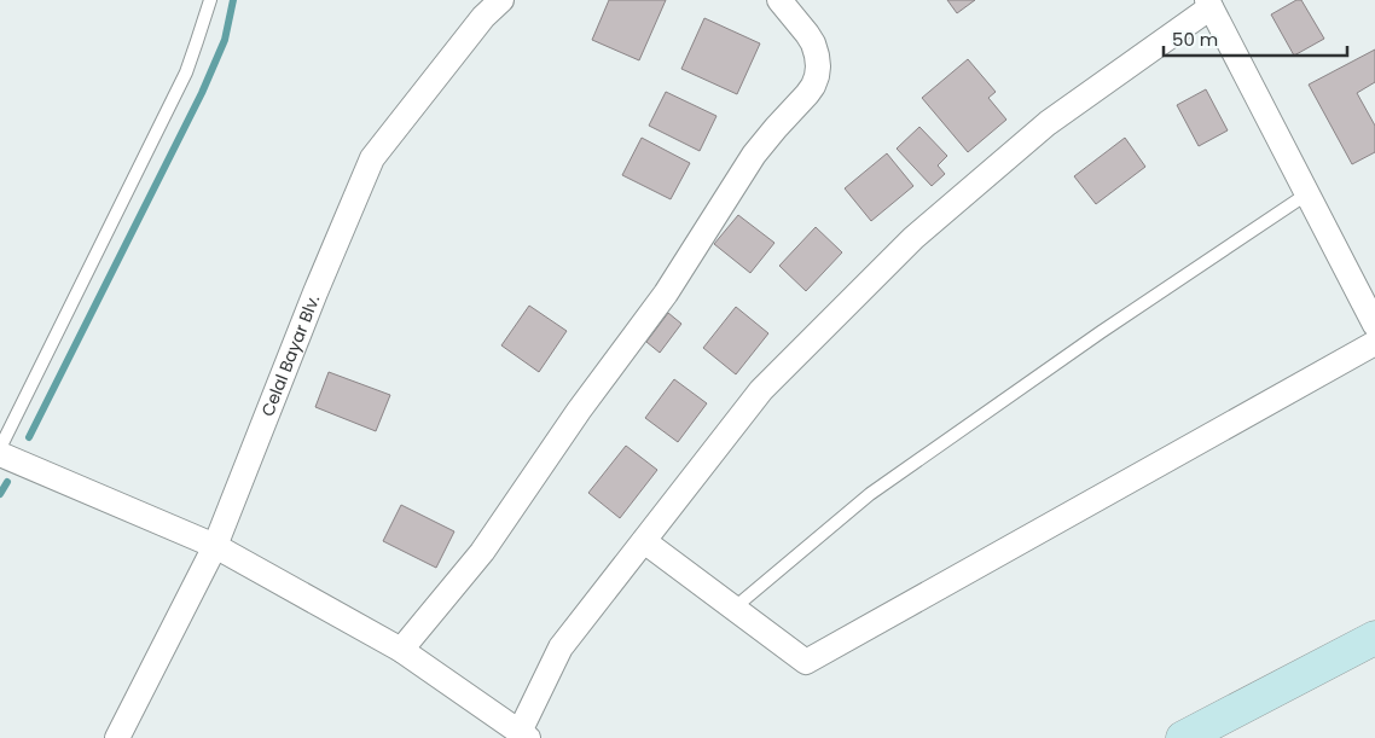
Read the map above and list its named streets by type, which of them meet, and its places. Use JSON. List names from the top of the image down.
{
  "streets": {
    "street": ["Celal Bayar Blv."]
  },
  "scale_bar": "50 m"
}
